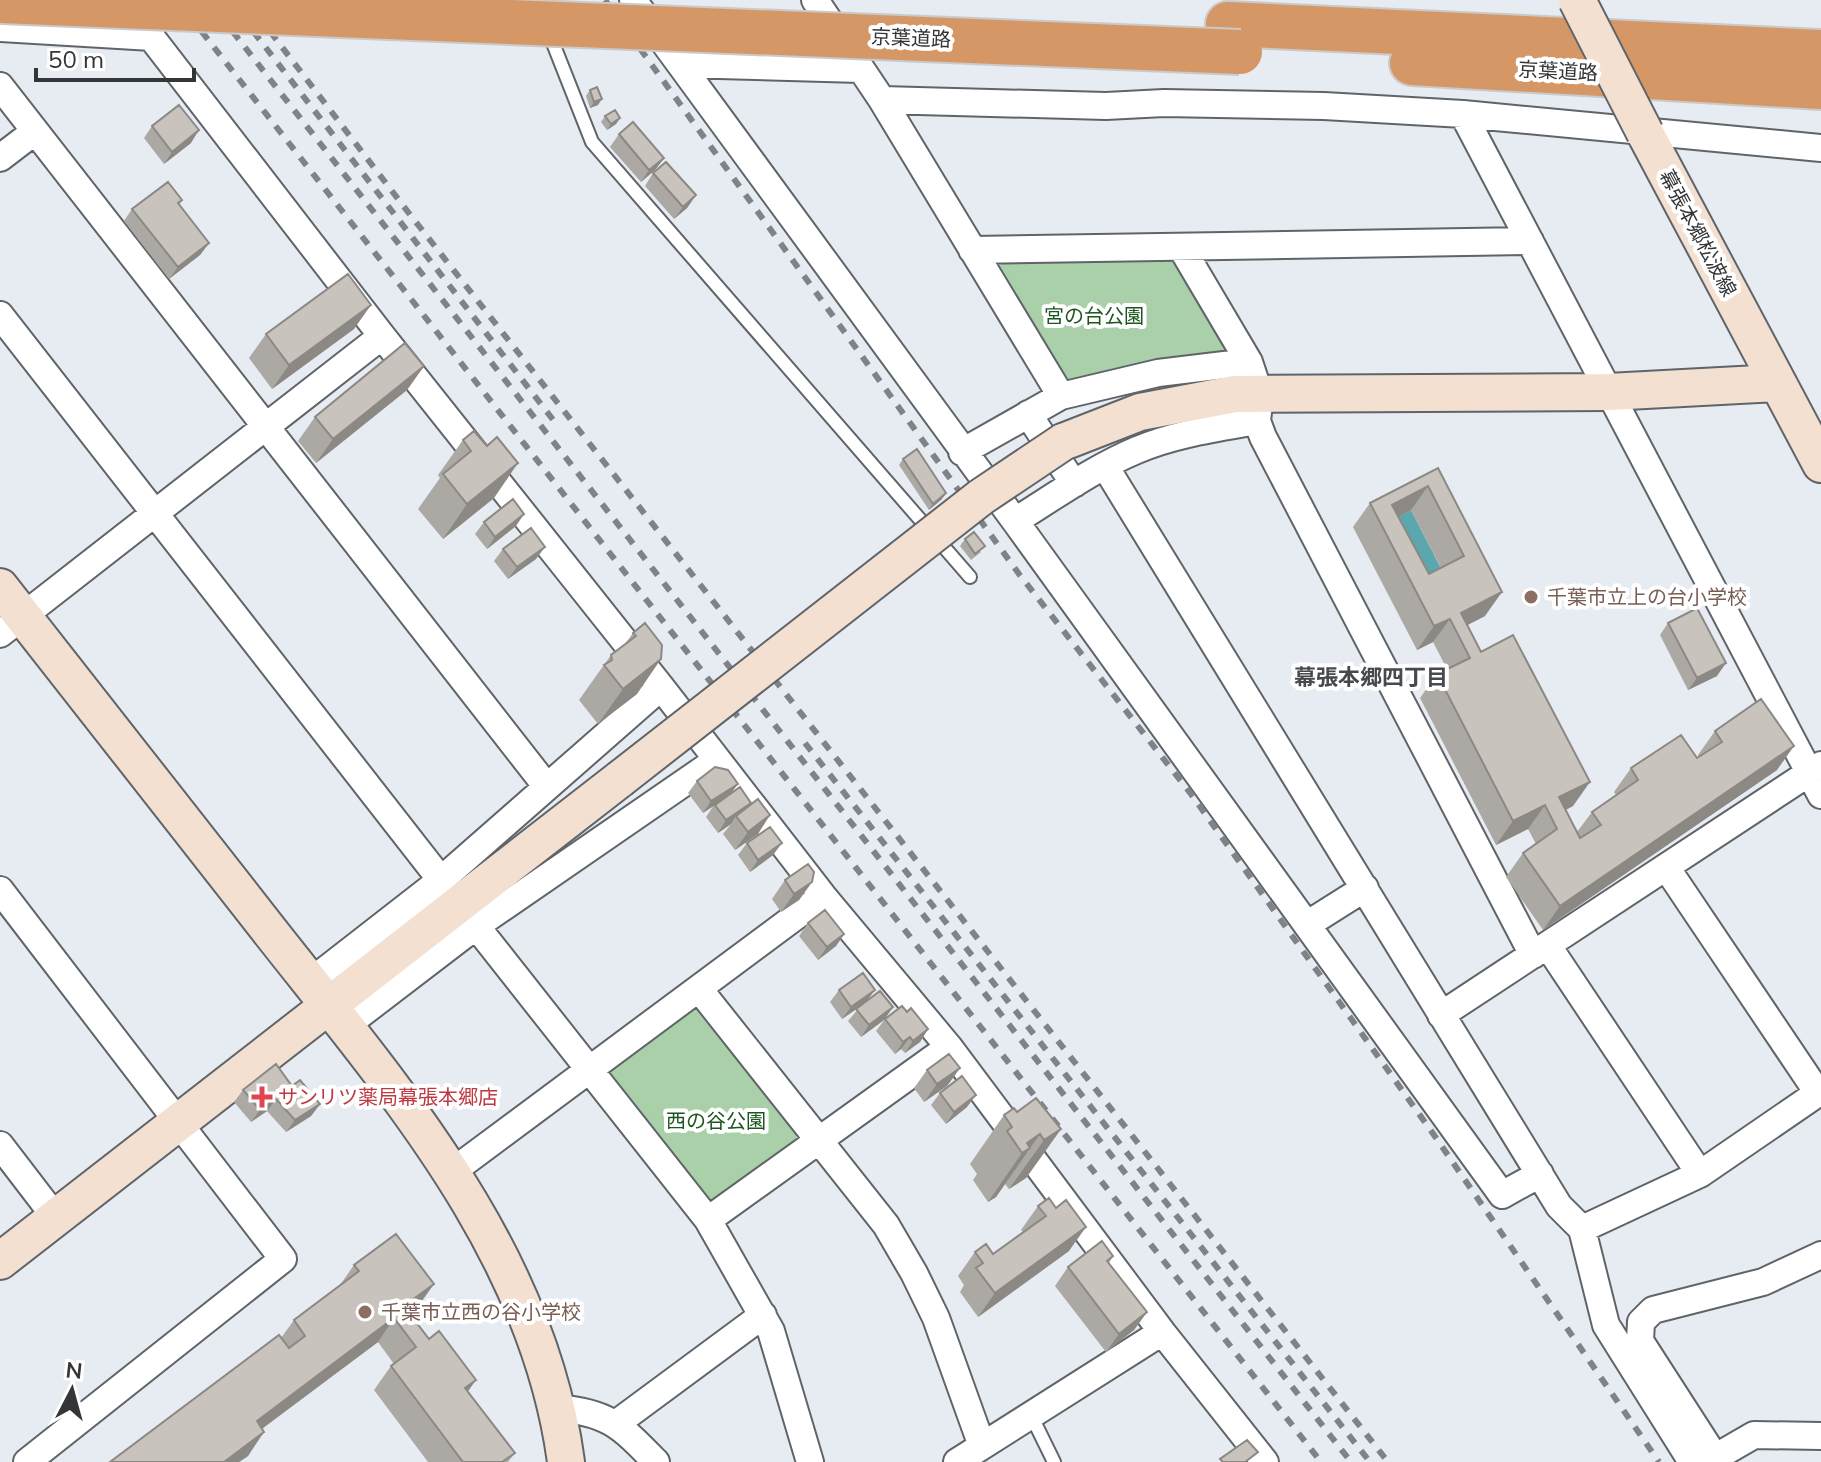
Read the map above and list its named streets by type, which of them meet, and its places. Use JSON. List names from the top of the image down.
{
  "streets": {
    "highway": ["京葉道路"],
    "street": ["幕張本郷松波線"]
  },
  "districts": ["幕張本郷四丁目"],
  "parks": ["宮の台公園", "西の谷公園"],
  "places": {
    "other": ["千葉市立上の台小学校", "千葉市立西の谷小学校"],
    "health": ["サンリツ薬局幕張本郷店"]
  },
  "scale_bar": "50 m",
  "north": "top"
}
